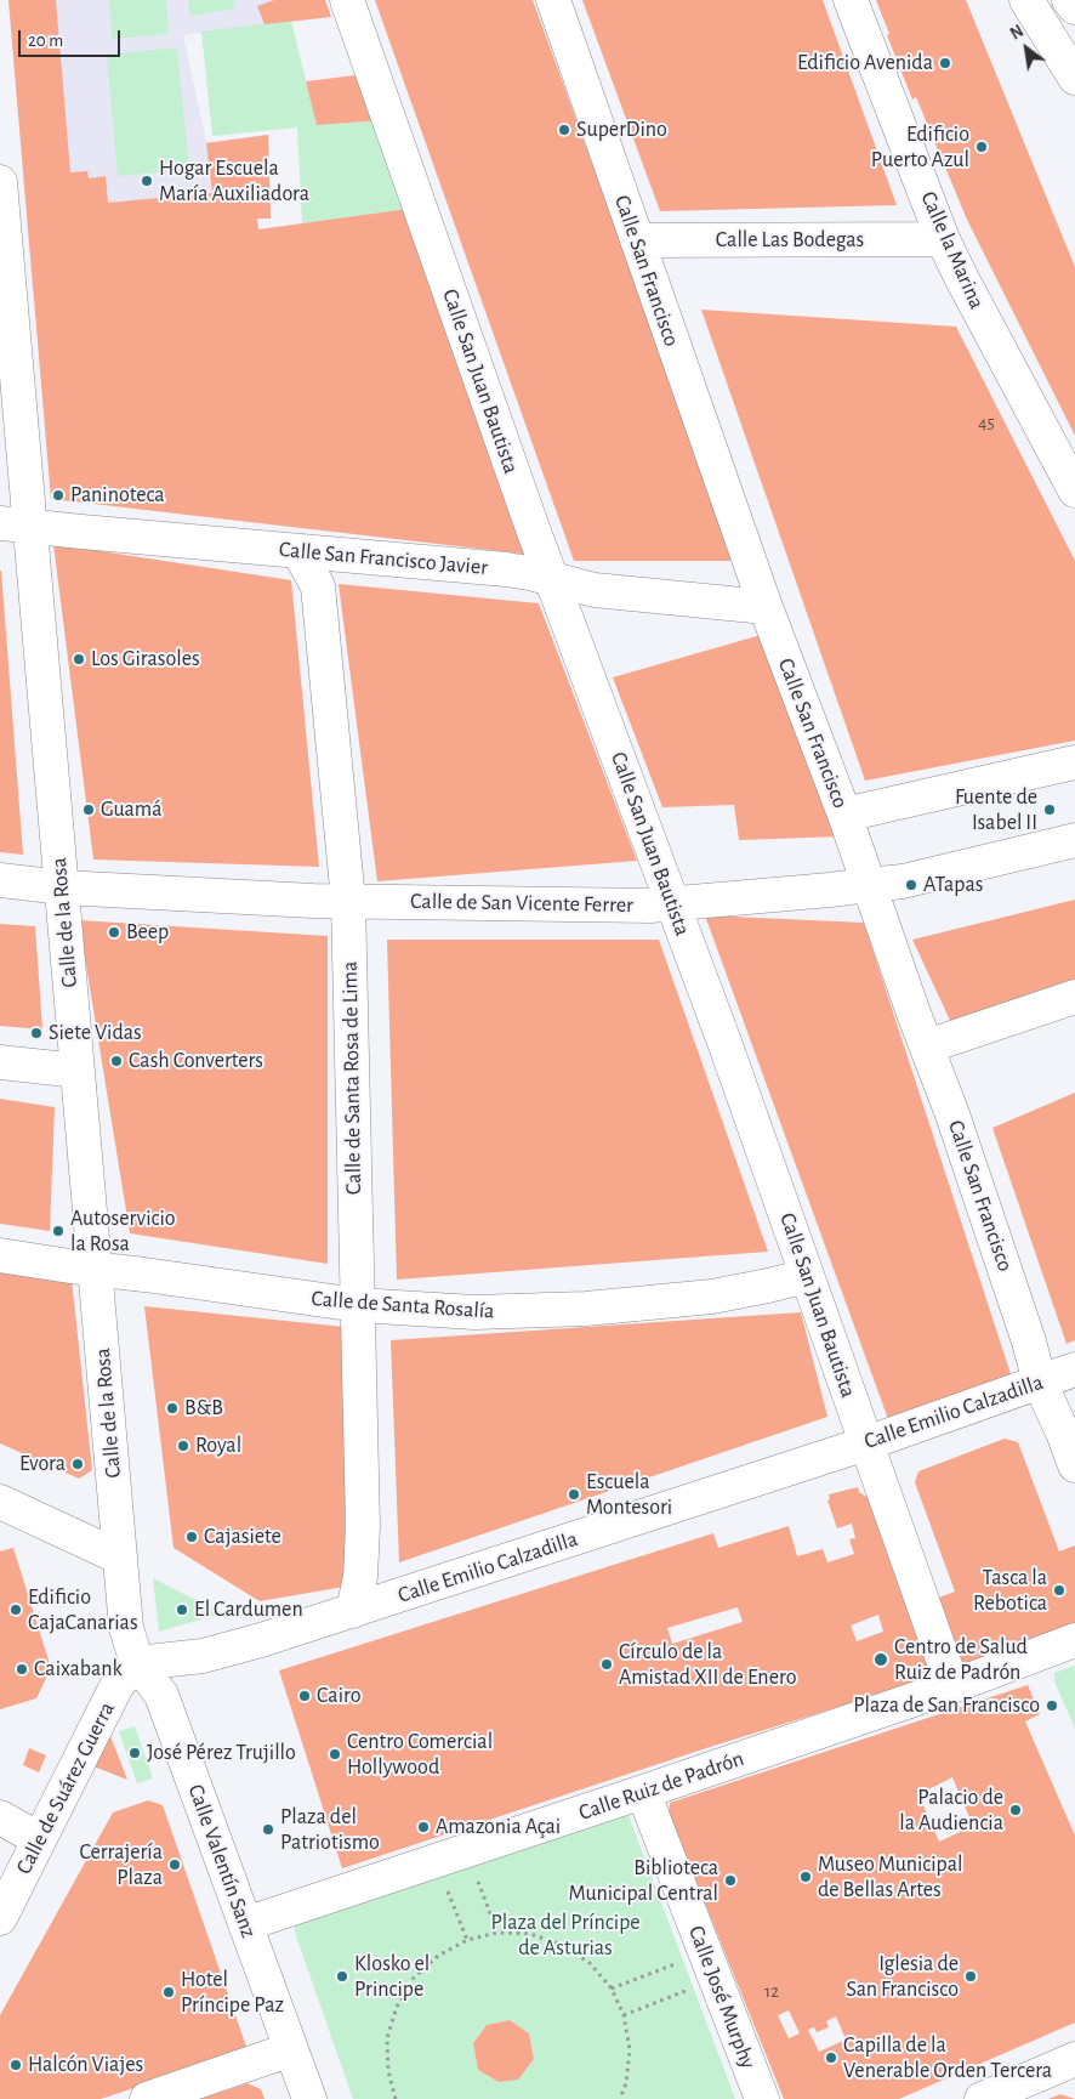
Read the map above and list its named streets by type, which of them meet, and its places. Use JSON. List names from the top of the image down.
{
  "streets": {
    "street": [
      "Calle Las Bodegas",
      "Calle la Marina",
      "Calle San Francisco",
      "Calle San Juan Bautista",
      "Calle San Francisco Javier",
      "Calle de San Vicente Ferrer",
      "Calle de la Rosa",
      "Calle de Santa Rosa de Lima",
      "Calle de Santa Rosalía",
      "Calle Emilio Calzadilla",
      "Calle Ruiz de Padrón",
      "Calle de Suárez Guerra",
      "Calle Valentín Sanz",
      "Calle José Murphy"
    ]
  },
  "crossings": [
    ["Calle Las Bodegas", "Calle la Marina"],
    ["Calle Las Bodegas", "Calle San Francisco"],
    ["Calle San Francisco", "Calle San Francisco Javier"],
    ["Calle San Francisco", "Calle de San Vicente Ferrer"],
    ["Calle San Francisco", "Calle Emilio Calzadilla"],
    ["Calle San Juan Bautista", "Calle San Francisco Javier"],
    ["Calle San Juan Bautista", "Calle de San Vicente Ferrer"],
    ["Calle San Juan Bautista", "Calle de Santa Rosalía"],
    ["Calle San Juan Bautista", "Calle Emilio Calzadilla"],
    ["Calle San Juan Bautista", "Calle Ruiz de Padrón"],
    ["Calle San Francisco Javier", "Calle de la Rosa"],
    ["Calle San Francisco Javier", "Calle de Santa Rosa de Lima"],
    ["Calle de San Vicente Ferrer", "Calle de la Rosa"],
    ["Calle de San Vicente Ferrer", "Calle de Santa Rosa de Lima"],
    ["Calle de la Rosa", "Calle de Santa Rosalía"],
    ["Calle de la Rosa", "Calle Emilio Calzadilla"],
    ["Calle de la Rosa", "Calle de Suárez Guerra"],
    ["Calle de la Rosa", "Calle Valentín Sanz"],
    ["Calle de Santa Rosa de Lima", "Calle de Santa Rosalía"],
    ["Calle de Santa Rosa de Lima", "Calle Emilio Calzadilla"],
    ["Calle Emilio Calzadilla", "Calle de Suárez Guerra"],
    ["Calle Emilio Calzadilla", "Calle Valentín Sanz"],
    ["Calle Ruiz de Padrón", "Calle Valentín Sanz"],
    ["Calle Ruiz de Padrón", "Calle José Murphy"],
    ["Calle de Suárez Guerra", "Calle Valentín Sanz"]
  ],
  "parks": ["Plaza del Príncipe de Asturias"],
  "places": [
    "Edificio Avenida",
    "SuperDino",
    "Edificio Puerto Azul",
    "Hogar Escuela María Auxiliadora",
    "Paninoteca",
    "Los Girasoles",
    "Guamá",
    "Fuente de Isabel II",
    "ATapas",
    "Beep",
    "Siete Vidas",
    "Cash Converters",
    "Autoservicio la Rosa",
    "B&B",
    "Royal",
    "Evora",
    "Escuela Montesori",
    "Cajasiete",
    "Tasca la Rebotica",
    "Edificio CajaCanarias",
    "El Cardumen",
    "Centro de Salud Ruiz de Padrón",
    "Círculo de la Amistad XII de Enero",
    "Caixabank",
    "Cairo",
    "Plaza de San Francisco",
    "José Pérez Trujillo",
    "Centro Comercial Hollywood",
    "Palacio de la Audiencia",
    "Amazonia Açai",
    "Plaza del Patriotismo",
    "Cerrajería Plaza",
    "Museo Municipal de Bellas Artes",
    "Biblioteca Municipal Central",
    "Klosko el Principe",
    "Iglesia de San Francisco",
    "Hotel Príncipe Paz",
    "Capilla de la Venerable Orden Tercera",
    "Halcón Viajes"
  ],
  "house_numbers": ["45", "12"],
  "scale_bar": "20 m",
  "north": "top left"
}
